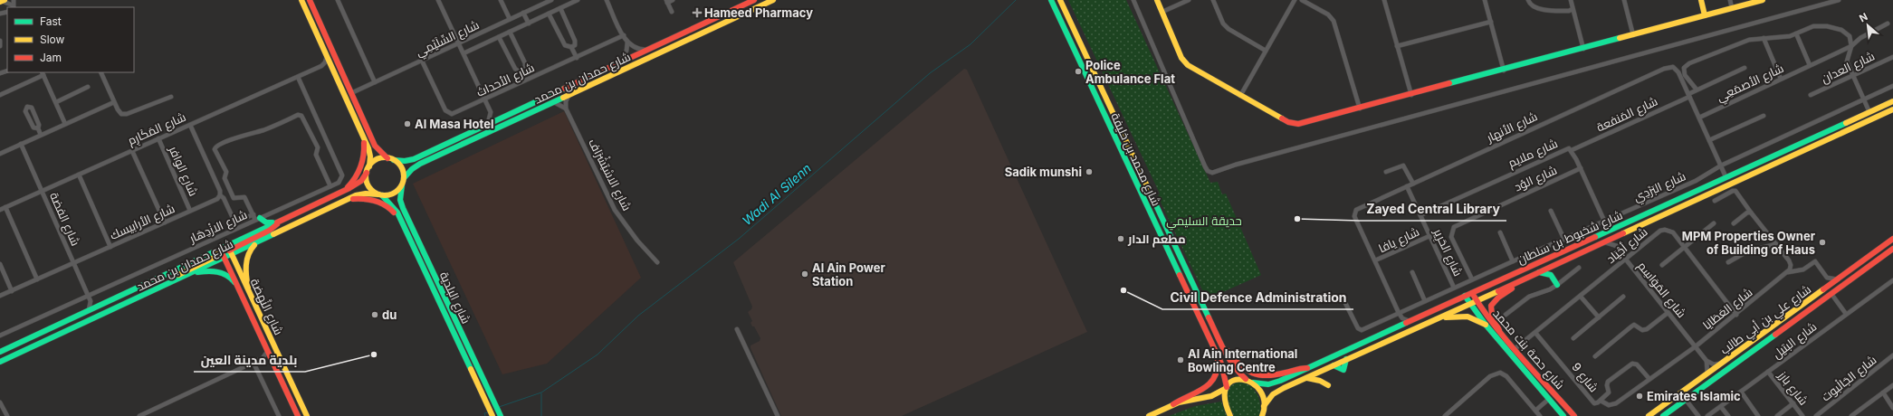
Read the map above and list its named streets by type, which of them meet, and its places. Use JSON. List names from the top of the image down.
{
  "streets": {
    "main road": [
      "شارع حمدان بن محمد",
      "شارع محمد بن خليفة",
      "شارع شخبوط بن سلطان",
      "شارع البلدية",
      "شارع النَّهضة",
      "شارع علي بن أبي طالب",
      "شارع حصة بنت محمد"
    ],
    "street": [
      "شارع السِّلَيْمِي",
      "شارع العدان",
      "شارع الأحداث",
      "شارع الأصمَعِي",
      "شارع المَنفعة",
      "شارع الأنهار",
      "شارع المَكَارِم",
      "شارع ملايم",
      "شارع الوافر",
      "شارع الاسْتِشْرَاف",
      "شارع الوُد",
      "شارع البَرْدِي",
      "شارع الفضة",
      "شارع الأرابيسك",
      "شارع الازْدِهَار",
      "شارع يافا",
      "شارع أجْيَاد",
      "شارع الحَرِير",
      "شارع المَوَاسِم",
      "شارع العَطَايَا",
      "شارع البتيل",
      "شارع 9",
      "شارع الجَالْبوت",
      "شارع بارز"
    ]
  },
  "crossings": [
    ["شارع السِّلَيْمِي", "شارع الأحداث"],
    ["شارع حمدان بن محمد", "شارع البلدية"],
    ["شارع حمدان بن محمد", "شارع النَّهضة"],
    ["شارع الأصمَعِي", "شارع الأنهار"],
    ["شارع المَنفعة", "شارع الأنهار"],
    ["شارع المَنفعة", "شارع ملايم"],
    ["شارع الأنهار", "شارع البَرْدِي"],
    ["شارع الأنهار", "شارع شخبوط بن سلطان"],
    ["شارع الأنهار", "شارع يافا"],
    ["شارع الأنهار", "شارع الحَرِير"],
    ["شارع المَكَارِم", "شارع الوافر"],
    ["شارع المَكَارِم", "شارع الفضة"],
    ["شارع المَكَارِم", "شارع الازْدِهَار"],
    ["شارع ملايم", "شارع الوُد"],
    ["شارع ملايم", "شارع البَرْدِي"],
    ["شارع ملايم", "شارع شخبوط بن سلطان"],
    ["شارع ملايم", "شارع الحَرِير"],
    ["شارع محمد بن خليفة", "شارع شخبوط بن سلطان"],
    ["شارع الوافر", "شارع الأرابيسك"],
    ["شارع الوُد", "شارع البَرْدِي"],
    ["شارع البَرْدِي", "شارع الحَرِير"],
    ["شارع الفضة", "شارع الأرابيسك"],
    ["شارع الفضة", "شارع الازْدِهَار"],
    ["شارع شخبوط بن سلطان", "شارع حصة بنت محمد"],
    ["شارع يافا", "شارع الحَرِير"],
    ["شارع أجْيَاد", "شارع المَوَاسِم"],
    ["شارع أجْيَاد", "شارع العَطَايَا"],
    ["شارع أجْيَاد", "شارع حصة بنت محمد"],
    ["شارع أجْيَاد", "شارع 9"],
    ["شارع المَوَاسِم", "شارع العَطَايَا"],
    ["شارع العَطَايَا", "شارع 9"],
    ["شارع البتيل", "شارع بارز"]
  ],
  "water": ["Wadi Al Silenn"],
  "parks": ["حديقة السليمي"],
  "places": {
    "health": ["Hameed Pharmacy"],
    "other": [
      "Police Ambulance Flat",
      "Al Masa Hotel",
      "Sadik munshi",
      "Zayed Central Library",
      "مطعم الدار",
      "MPM Properties Owner of Building of Haus",
      "Al Ain Power Station",
      "Civil Defence Administration",
      "du",
      "بلدية مدينة العين",
      "Al Ain International Bowling Centre",
      "Emirates Islamic"
    ]
  },
  "legend": ["Fast", "Slow", "Jam"],
  "north": "top left"
}
